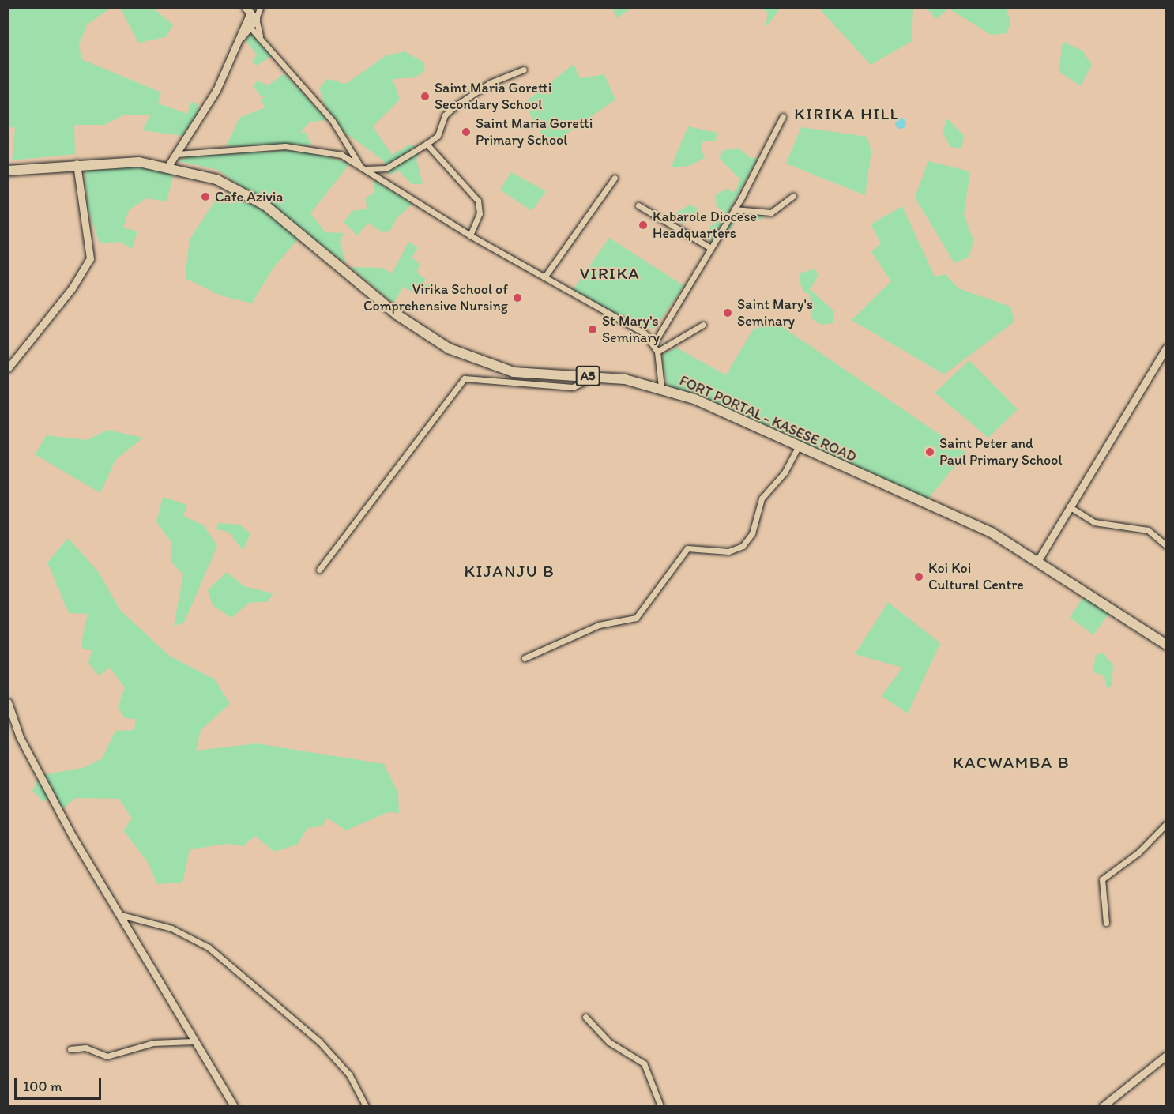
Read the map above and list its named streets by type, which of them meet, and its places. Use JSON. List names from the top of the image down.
{
  "streets": {
    "highway": ["A5", "FORT PORTAL - KASESE ROAD"]
  },
  "districts": [
    "KIRIKA HILL",
    "VIRIKA",
    "KIJANJU B",
    "KACWAMBA B"
  ],
  "places": [
    "Saint Maria Goretti Secondary School",
    "Saint Maria Goretti Primary School",
    "Cafe Azivia",
    "Kabarole Diocese Headquarters",
    "Virika School of Comprehensive Nursing",
    "Saint Mary's Seminary",
    "St Mary's Seminary",
    "Saint Peter and Paul Primary School",
    "Koi Koi Cultural Centre"
  ],
  "scale_bar": "100 m"
}
